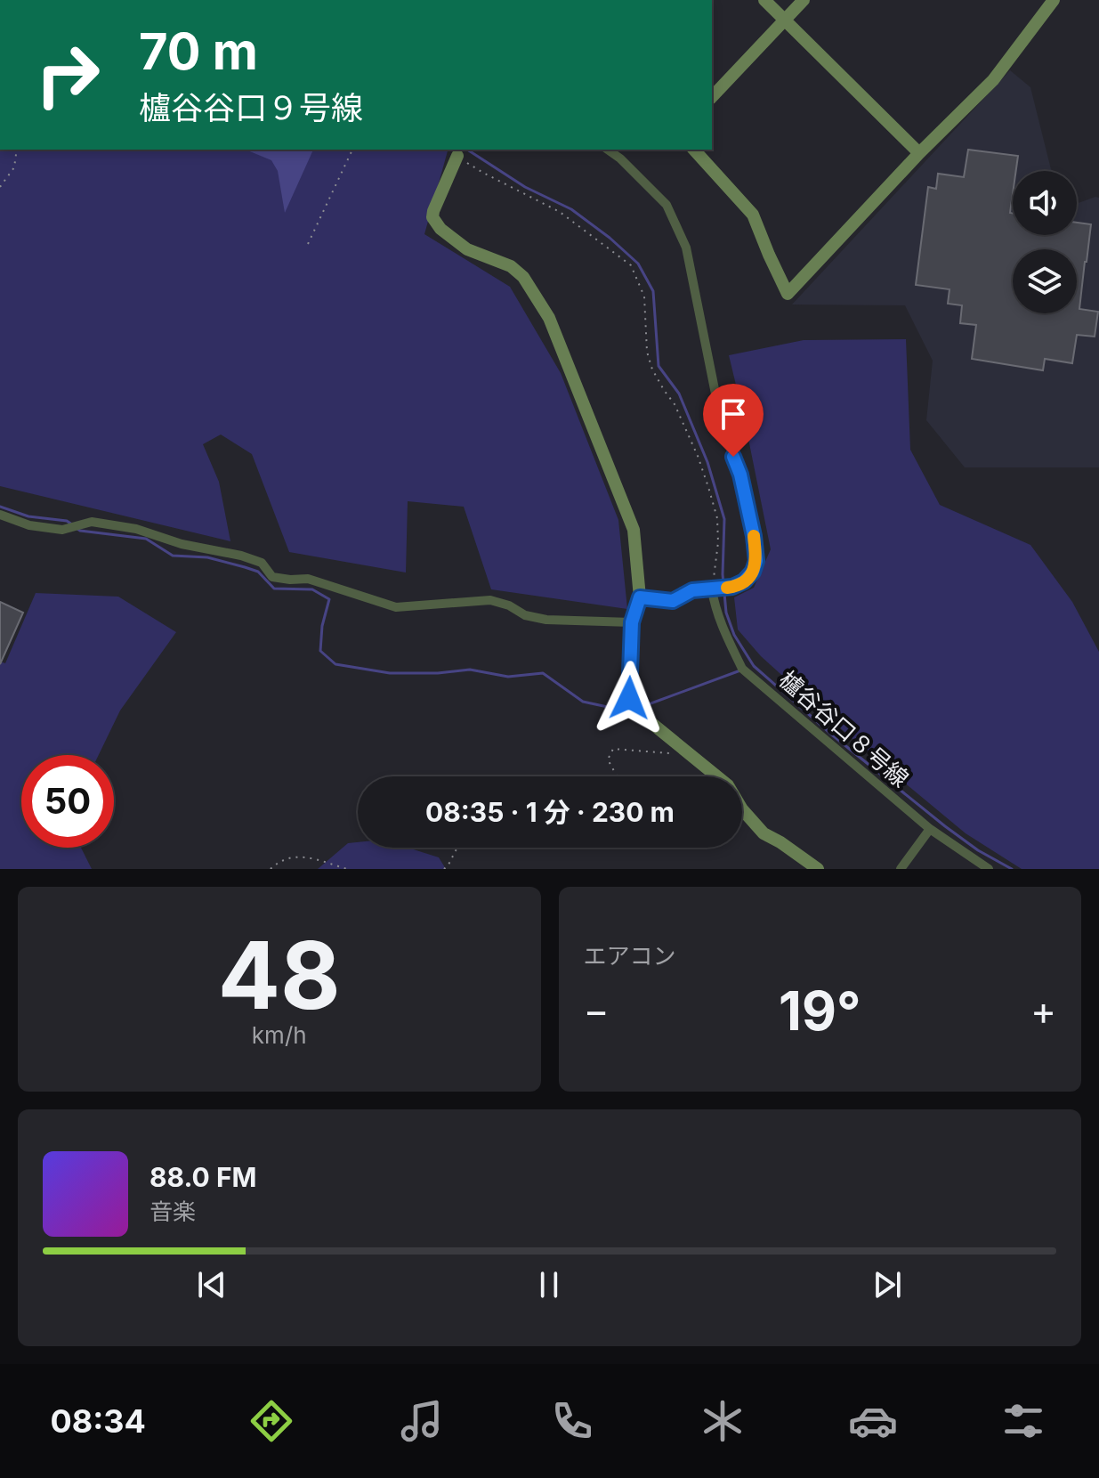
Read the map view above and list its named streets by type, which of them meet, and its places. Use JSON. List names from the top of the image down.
{
  "streets": {
    "street": ["櫨谷谷口８号線"]
  },
  "page": {
    "turn": ["70 m", "櫨谷谷口９号線"],
    "limit": "50",
    "trip": "08:35 · 1 分 · 230 m",
    "tile": [
      ["48", "km/h"],
      "エアコン"
    ],
    "heat": ["−", "19°", "+"],
    "song": ["88.0 FM", "音楽"],
    "tabs": "08:34"
  }
}
